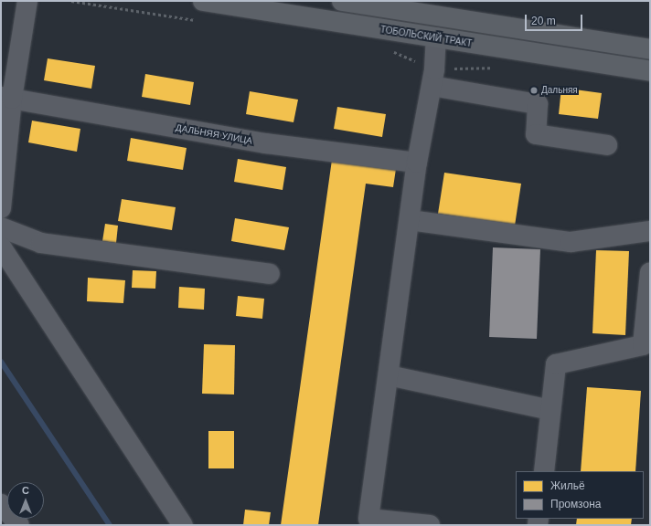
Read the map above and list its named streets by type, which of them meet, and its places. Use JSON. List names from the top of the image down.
{
  "streets": {
    "main road": ["ТОБОЛЬСКИЙ ТРАКТ"],
    "street": ["ДАЛЬНЯЯ УЛИЦА"]
  },
  "places": ["Дальняя"],
  "legend": ["Жильё", "Промзона"],
  "scale_bar": "20 m",
  "north": "top"
}
